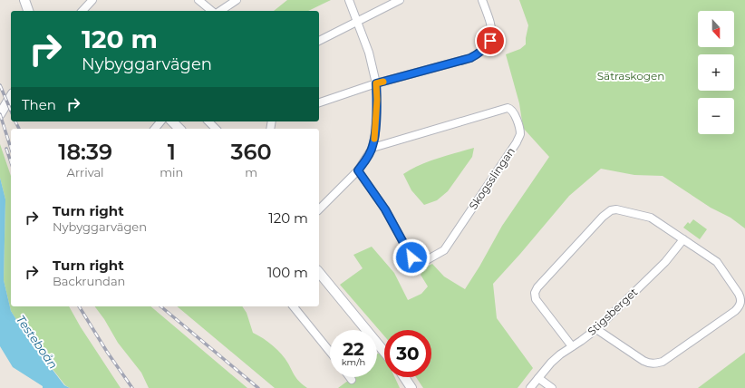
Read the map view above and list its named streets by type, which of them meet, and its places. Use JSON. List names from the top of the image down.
{
  "streets": {
    "street": ["Skogsslingan", "Stigsberget"]
  },
  "water": ["Testeboån"],
  "parks": ["Sätraskogen"],
  "north": "bottom",
  "page": {
    "map_buttons": ["+", "−"],
    "turn": ["120 m", "Nybyggarvägen"],
    "then": "Then",
    "eta": [
      "18:39",
      "Arrival",
      "1",
      "min",
      "360",
      "m"
    ],
    "list": [
      {
        "name": "Turn right",
        "note": "Nybyggarvägen",
        "value": "120 m"
      },
      {
        "name": "Turn right",
        "note": "Backrundan",
        "value": "100 m"
      }
    ],
    "speed": "22 km/h",
    "limit": "30"
  }
}
